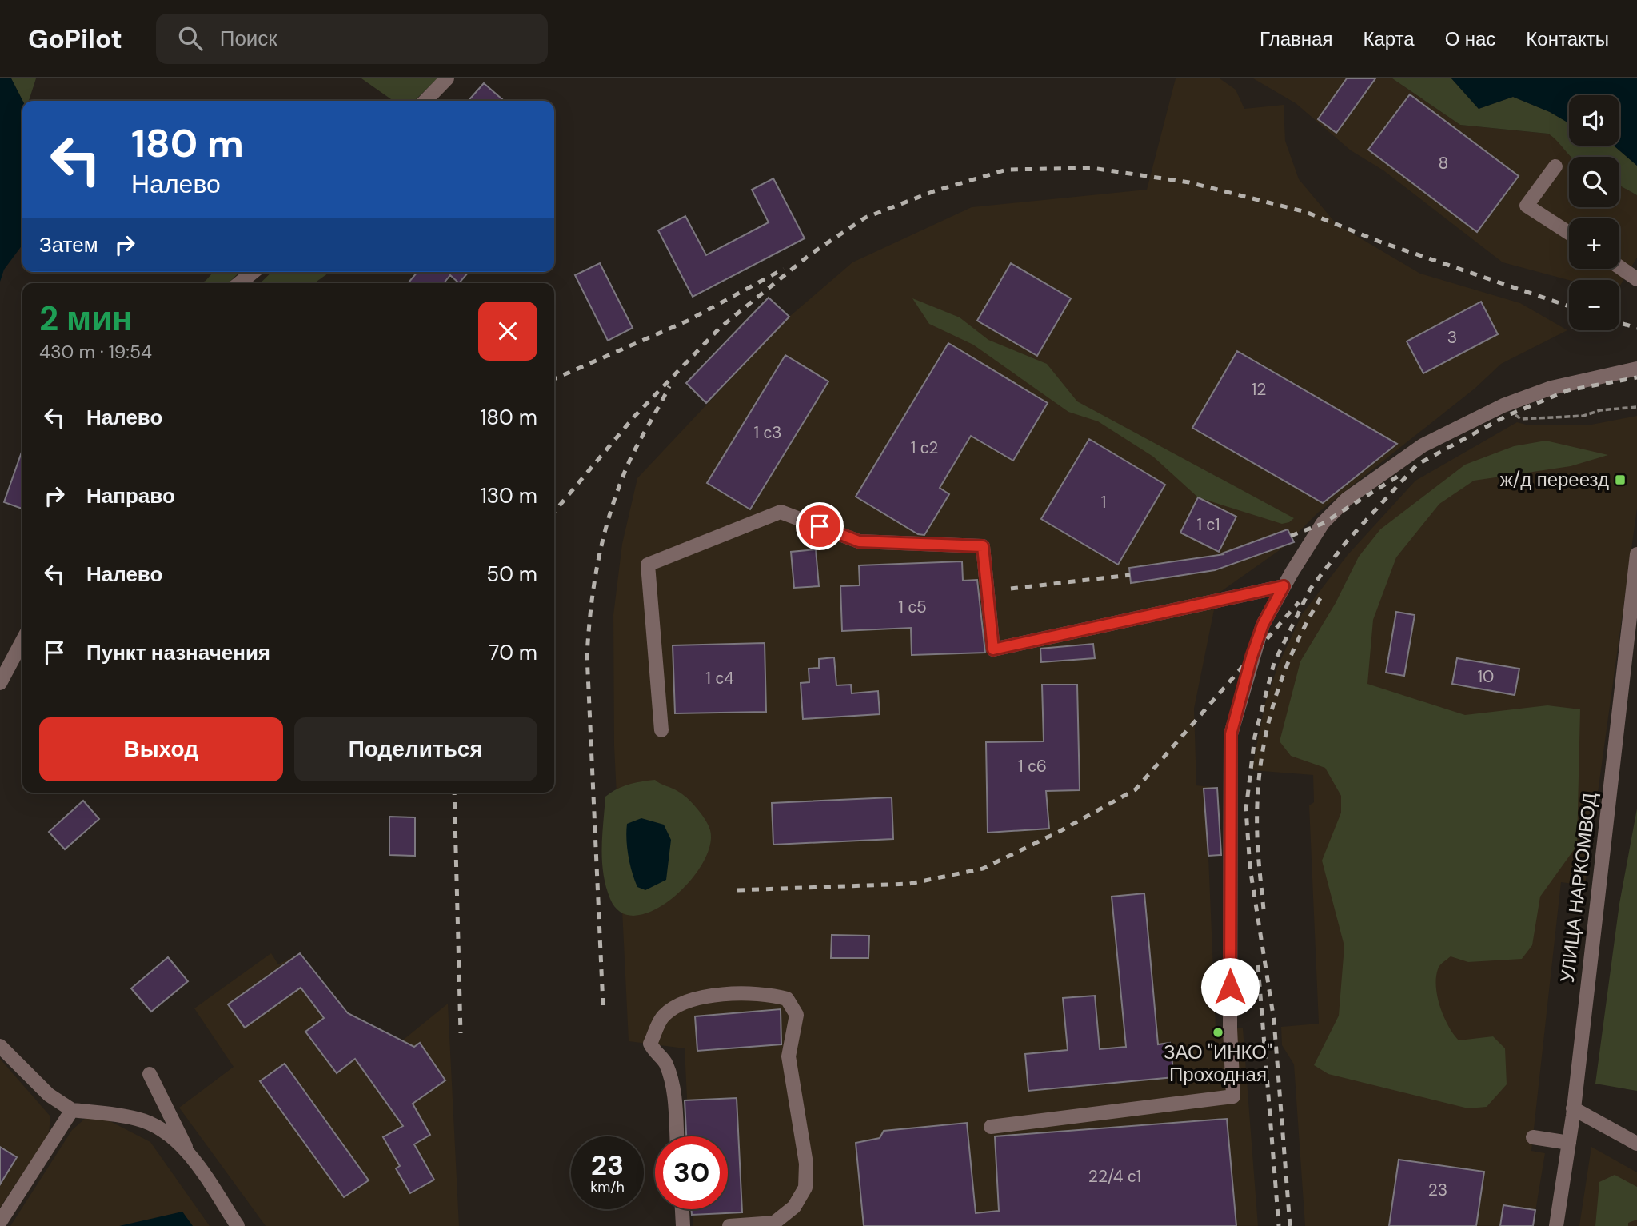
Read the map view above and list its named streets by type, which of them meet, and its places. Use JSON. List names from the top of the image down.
{
  "streets": {
    "street": ["УЛИЦА НАРКОМВОД"]
  },
  "places": {
    "transit": ["ж/д переезд"],
    "other": ["ЗАО \"ИНКО\" Проходная"]
  },
  "house_numbers": [
    "8",
    "3",
    "12",
    "1 с3",
    "1 с2",
    "1",
    "1 с1",
    "1 с5",
    "10",
    "1 с4",
    "1 с6",
    "22/4 с1",
    "23"
  ],
  "page": {
    "header": "GoPilot",
    "search": "Поиск",
    "nav": [
      "Главная",
      "Карта",
      "О нас",
      "Контакты"
    ],
    "map_buttons": ["+", "−"],
    "turn": ["180 m", "Налево"],
    "then": "Затем",
    "heading": ["2 мин", "430 m · 19:54"],
    "list": [
      {
        "name": "Налево",
        "value": "180 m"
      },
      {
        "name": "Направо",
        "value": "130 m"
      },
      {
        "name": "Налево",
        "value": "50 m"
      },
      {
        "name": "Пункт назначения",
        "value": "70 m"
      }
    ],
    "buttons": ["Выход", "Поделиться"],
    "speed": "23 km/h",
    "limit": "30"
  }
}
